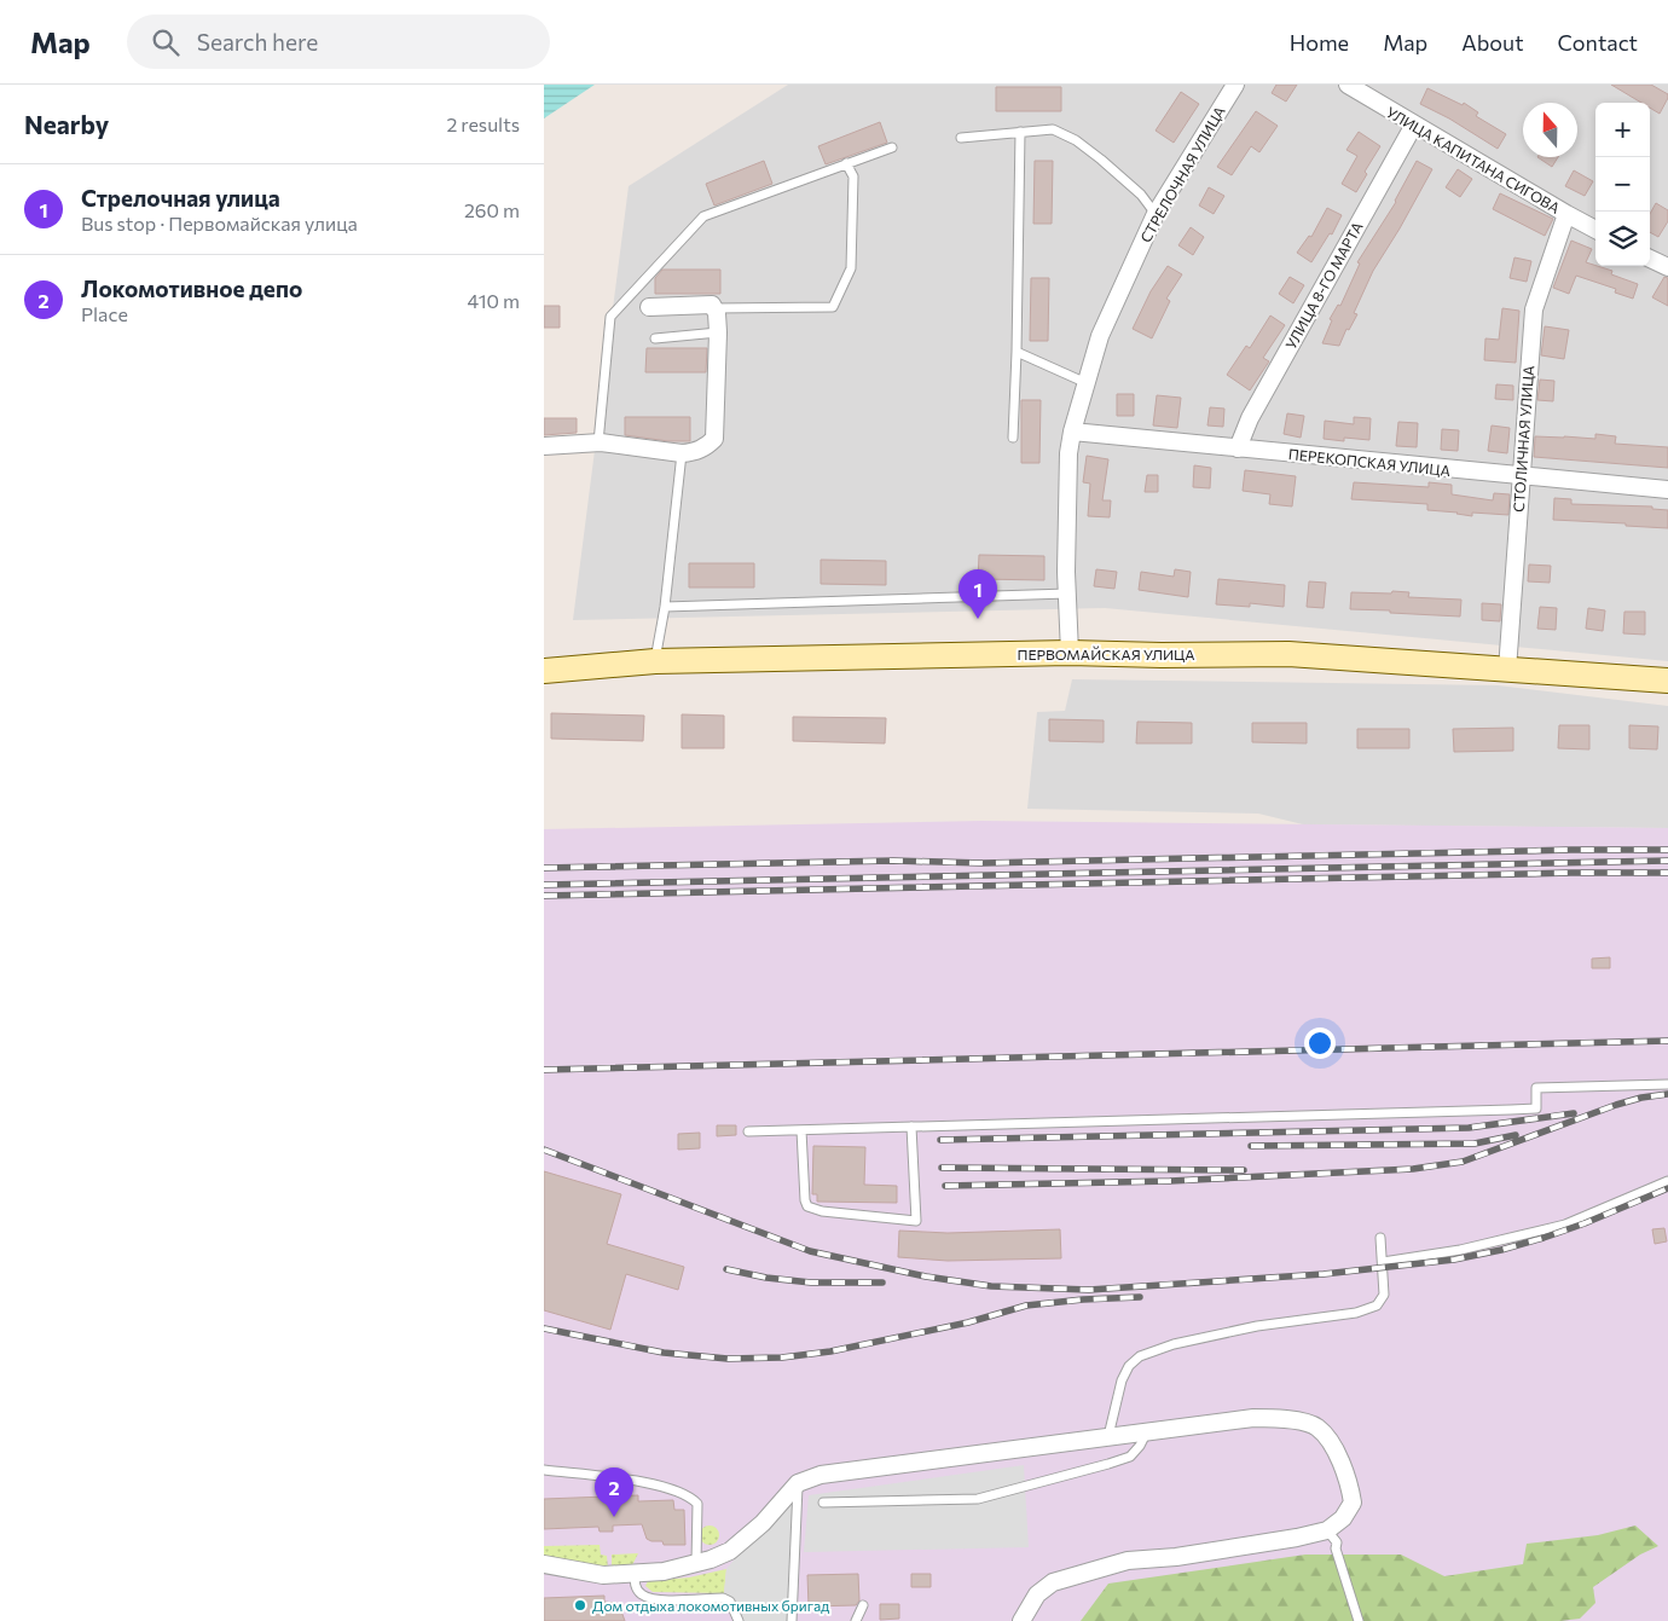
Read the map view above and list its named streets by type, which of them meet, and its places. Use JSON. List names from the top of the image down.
{
  "streets": {
    "main road": ["ПЕРВОМАЙСКАЯ УЛИЦА"],
    "street": [
      "УЛИЦА КАПИТАНА СИГОВА",
      "СТРЕЛОЧНАЯ УЛИЦА",
      "УЛИЦА 8-ГО МАРТА",
      "СТОЛИЧНАЯ УЛИЦА",
      "ПЕРЕКОПСКАЯ УЛИЦА"
    ]
  },
  "crossings": [
    ["УЛИЦА КАПИТАНА СИГОВА", "УЛИЦА 8-ГО МАРТА"],
    ["УЛИЦА КАПИТАНА СИГОВА", "СТОЛИЧНАЯ УЛИЦА"],
    ["СТРЕЛОЧНАЯ УЛИЦА", "ПЕРЕКОПСКАЯ УЛИЦА"],
    ["СТРЕЛОЧНАЯ УЛИЦА", "ПЕРВОМАЙСКАЯ УЛИЦА"],
    ["УЛИЦА 8-ГО МАРТА", "ПЕРЕКОПСКАЯ УЛИЦА"],
    ["СТОЛИЧНАЯ УЛИЦА", "ПЕРЕКОПСКАЯ УЛИЦА"],
    ["СТОЛИЧНАЯ УЛИЦА", "ПЕРВОМАЙСКАЯ УЛИЦА"]
  ],
  "places": ["Дом отдыха локомотивных бригад"],
  "north": "top",
  "page": {
    "header": "Map",
    "search": "Search here",
    "nav": [
      "Home",
      "Map",
      "About",
      "Contact"
    ],
    "heading": ["Nearby", "2 results"],
    "map_buttons": ["+", "−"],
    "list": [
      {
        "mark": "1",
        "name": "Стрелочная улица",
        "note": "Bus stop · Первомайская улица",
        "value": "260 m"
      },
      {
        "mark": "2",
        "name": "Локомотивное депо",
        "note": "Place",
        "value": "410 m"
      }
    ],
    "pins": ["1", "2"]
  }
}
